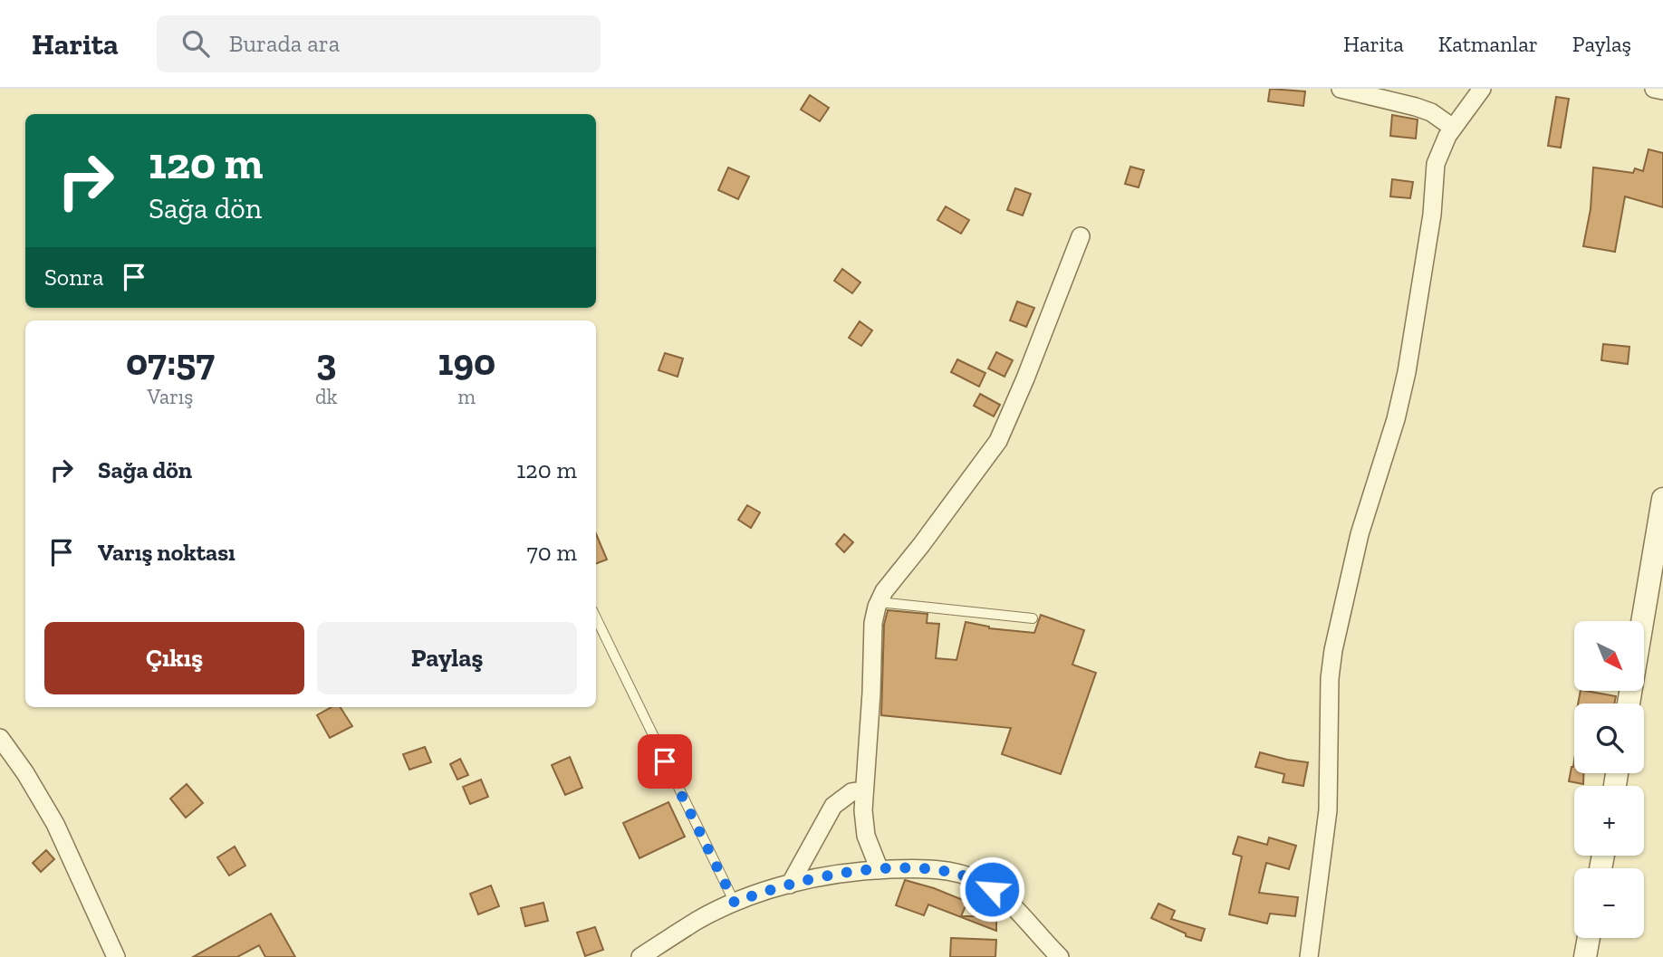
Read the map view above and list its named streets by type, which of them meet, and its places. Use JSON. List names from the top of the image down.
{
  "north": "bottom right",
  "page": {
    "header": "Harita",
    "search": "Burada ara",
    "nav": ["Harita", "Katmanlar", "Paylaş"],
    "turn": ["120 m", "Sağa dön"],
    "then": "Sonra",
    "eta": [
      "07:57",
      "Varış",
      "3",
      "dk",
      "190",
      "m"
    ],
    "list": [
      {
        "name": "Sağa dön",
        "value": "120 m"
      },
      {
        "name": "Varış noktası",
        "value": "70 m"
      }
    ],
    "buttons": ["Çıkış", "Paylaş"],
    "map_buttons": ["+", "−"]
  }
}
